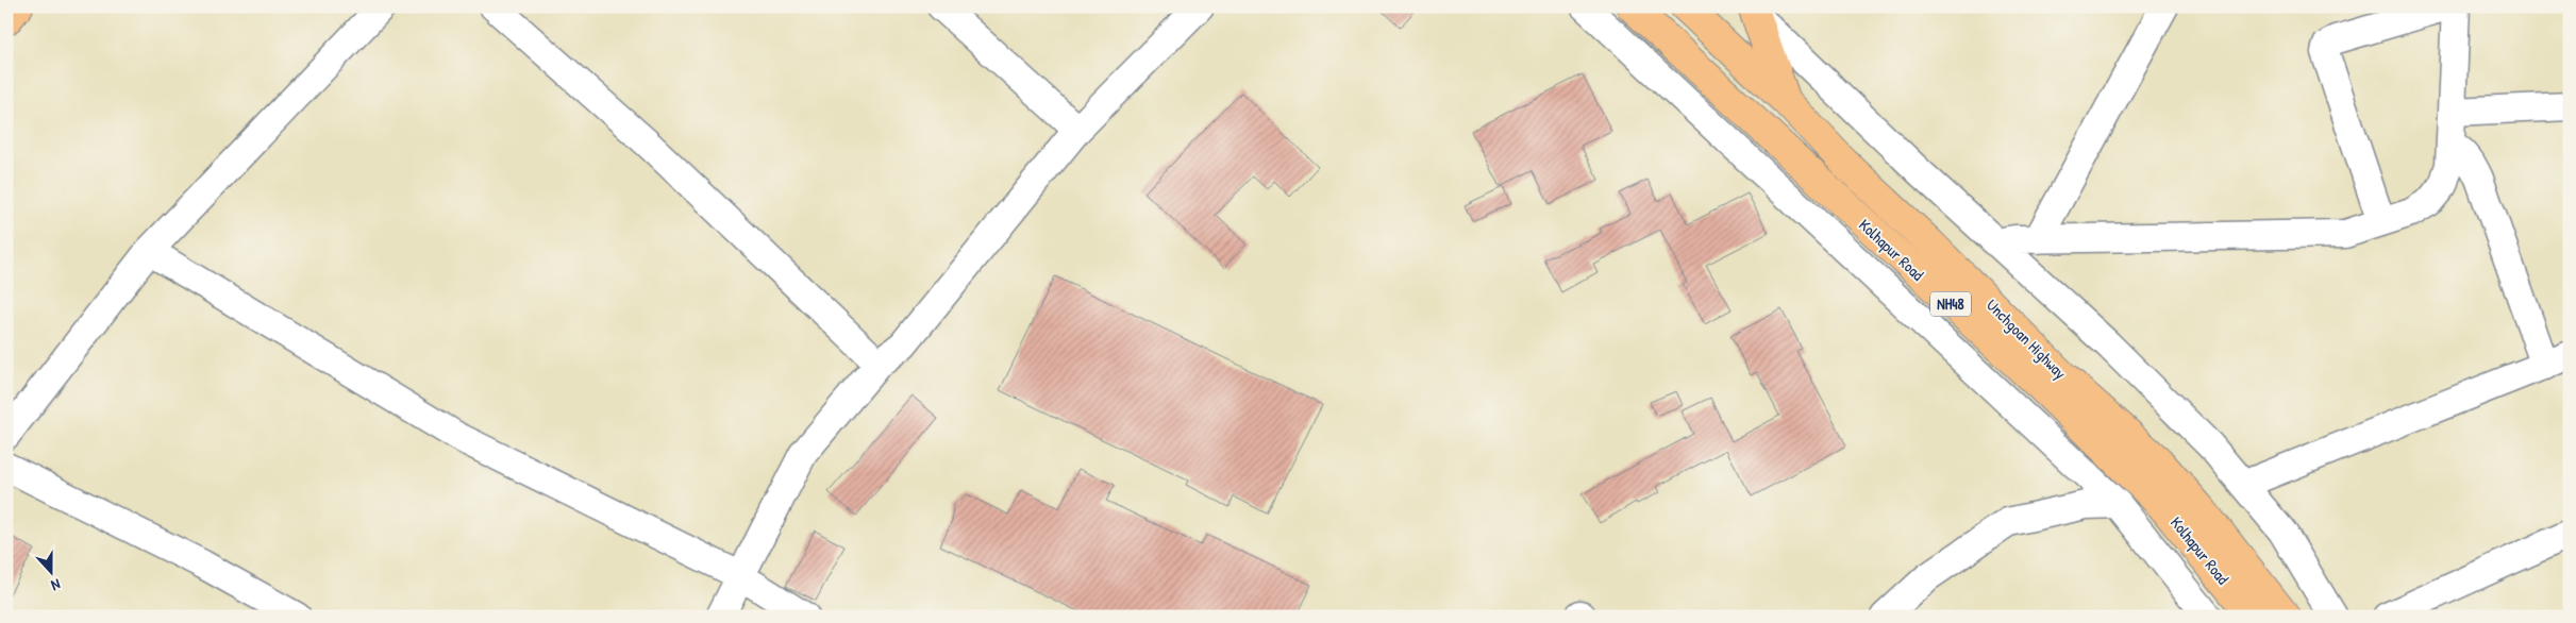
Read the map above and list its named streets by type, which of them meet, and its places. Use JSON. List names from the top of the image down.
{
  "streets": {
    "main road": ["Kolhapur Road", "NH48", "Unchgoan Highway"]
  },
  "north": "bottom"
}
